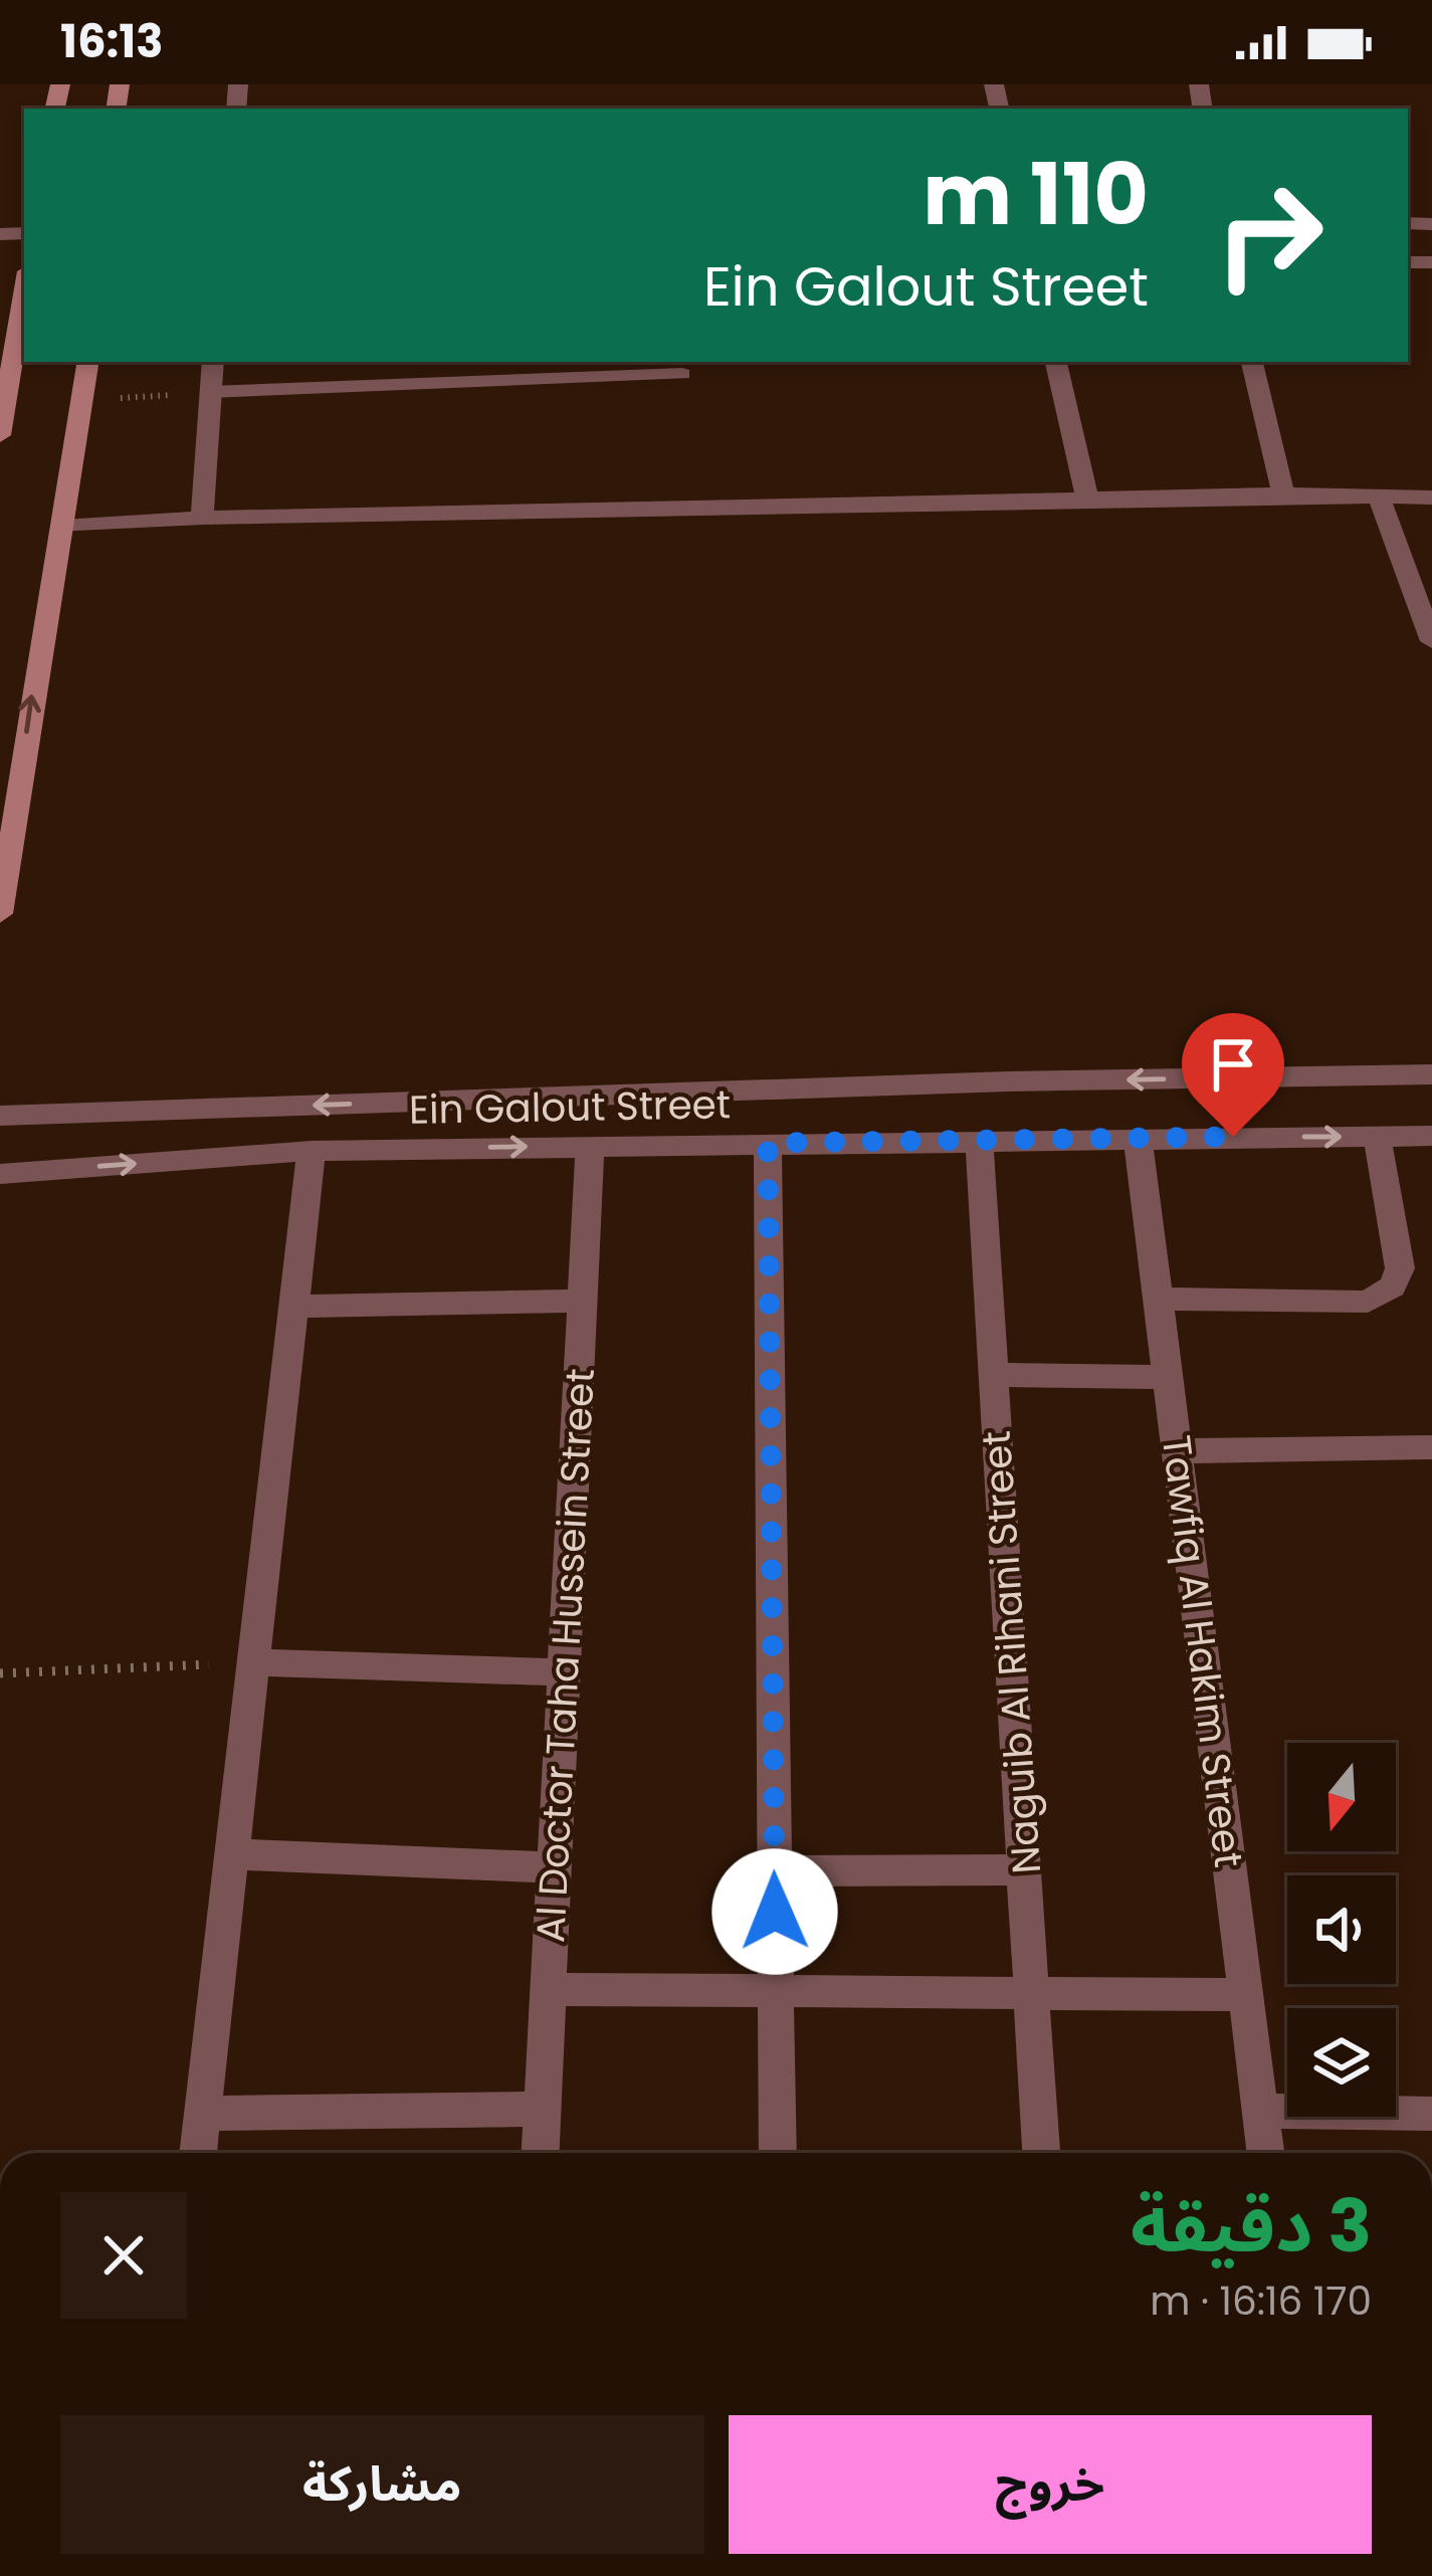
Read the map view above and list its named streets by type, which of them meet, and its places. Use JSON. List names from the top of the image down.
{
  "streets": {
    "street": [
      "Ein Galout Street",
      "Tawfiq Al Hakim Street",
      "Naguib Al Rihani Street",
      "Al Doctor Taha Hussein Street"
    ]
  },
  "crossings": [
    ["Ein Galout Street", "Tawfiq Al Hakim Street"],
    ["Ein Galout Street", "Naguib Al Rihani Street"],
    ["Ein Galout Street", "Al Doctor Taha Hussein Street"]
  ],
  "north": "bottom",
  "page": {
    "status": "16:13",
    "turn": ["110 m", "Ein Galout Street"],
    "heading": ["3 دقيقة", "170 m · 16:16"],
    "buttons": ["خروج", "مشاركة"]
  }
}
